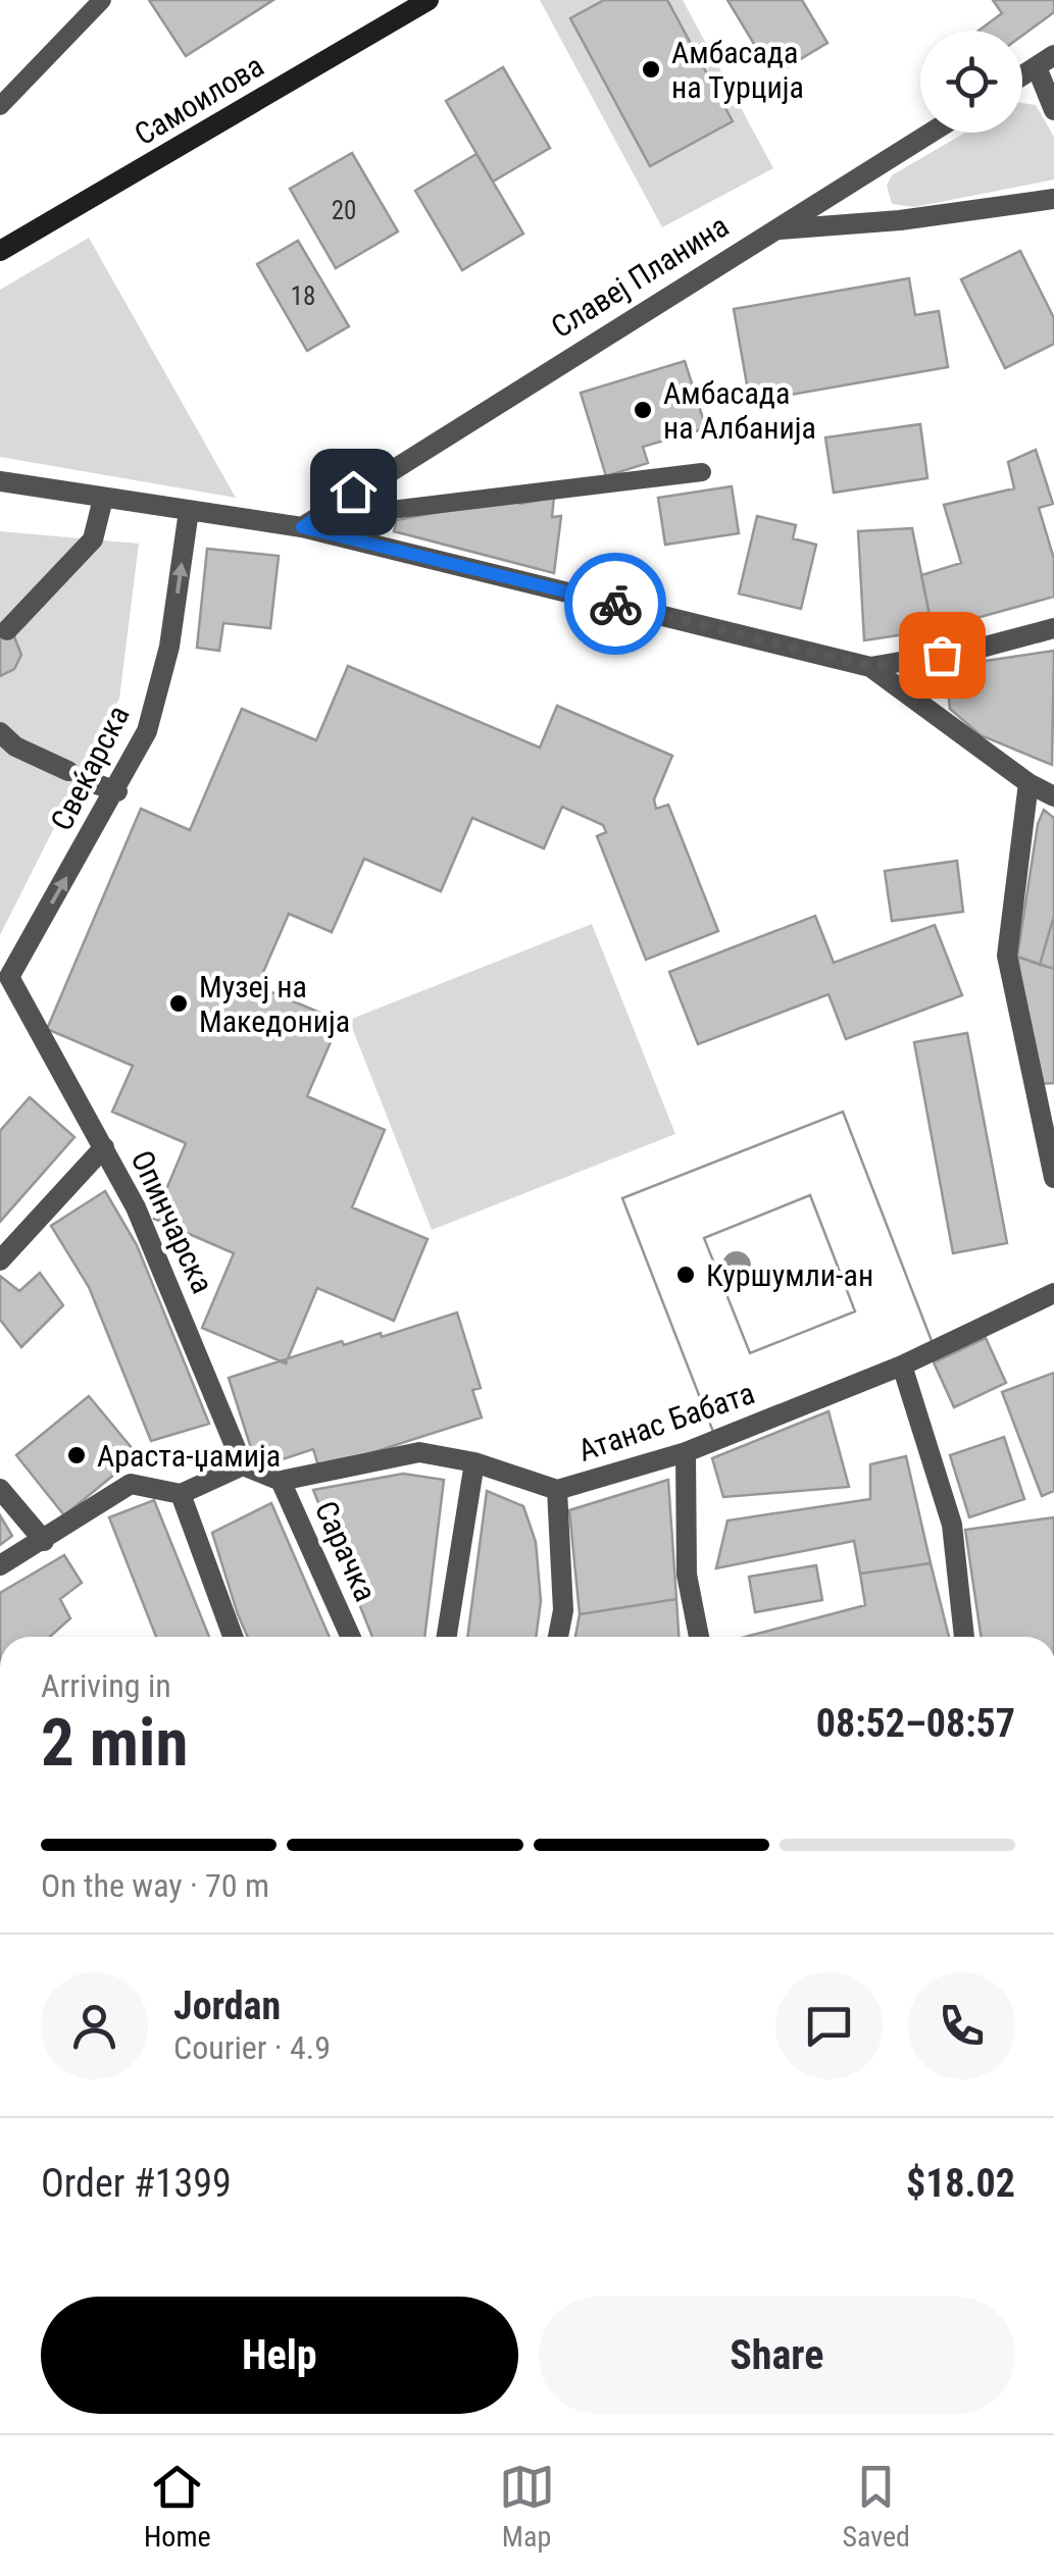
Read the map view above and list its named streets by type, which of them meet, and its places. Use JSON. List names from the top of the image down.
{
  "streets": {
    "street": [
      "Самоилова",
      "Славеј Планина",
      "Свеќарска",
      "Опинчарска",
      "Атанас Бабата",
      "Сарачка"
    ]
  },
  "crossings": [
    ["Свеќарска", "Опинчарска"],
    ["Атанас Бабата", "Сарачка"]
  ],
  "places": [
    "Амбасада на Турција",
    "Амбасада на Албанија",
    "Музеј на Македонија",
    "Куршумли-ан",
    "Араста-џамија"
  ],
  "house_numbers": ["20", "18"],
  "page": {
    "heading": ["2 min", "Arriving in", "08:52–08:57"],
    "panel": [
      "Jordan",
      "Courier · 4.9",
      "Order #1399",
      "$18.02"
    ],
    "bar": "On the way · 70 m",
    "buttons": ["Help", "Share"],
    "tabs": ["Home", "Map", "Saved"]
  }
}
